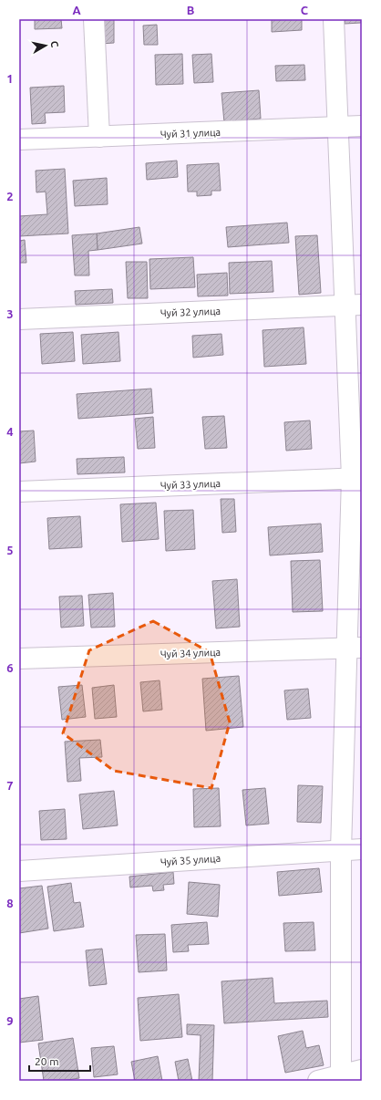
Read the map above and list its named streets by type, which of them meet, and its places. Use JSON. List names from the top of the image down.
{
  "streets": {
    "street": [
      "Чуй 31 улица",
      "Чуй 32 улица",
      "Чуй 33 улица",
      "Чуй 34 улица",
      "Чуй 35 улица"
    ]
  },
  "scale_bar": "20 m",
  "north": "right",
  "grid": {
    "columns": ["A", "B", "C"],
    "rows": [
      "1",
      "2",
      "3",
      "4",
      "5",
      "6",
      "7",
      "8",
      "9"
    ]
  }
}
